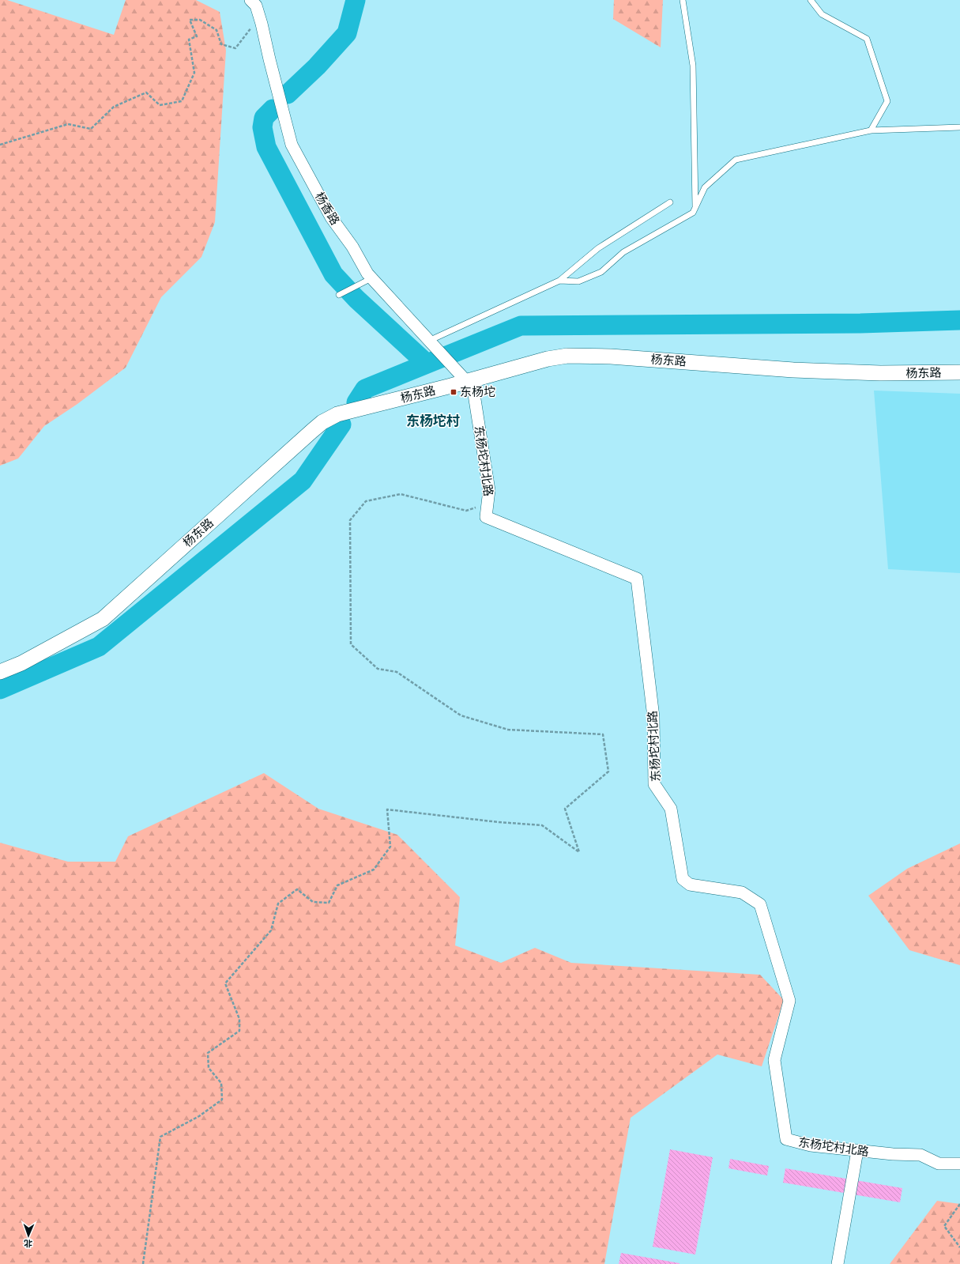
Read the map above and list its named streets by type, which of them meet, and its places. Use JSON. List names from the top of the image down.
{
  "streets": {
    "street": ["杨香路", "杨东路", "东杨坨村北路"]
  },
  "crossings": [
    ["杨香路", "杨东路"],
    ["杨香路", "东杨坨村北路"],
    ["杨东路", "东杨坨村北路"]
  ],
  "districts": ["东杨坨村"],
  "places": {
    "transit": ["东杨坨"]
  },
  "north": "bottom"
}
